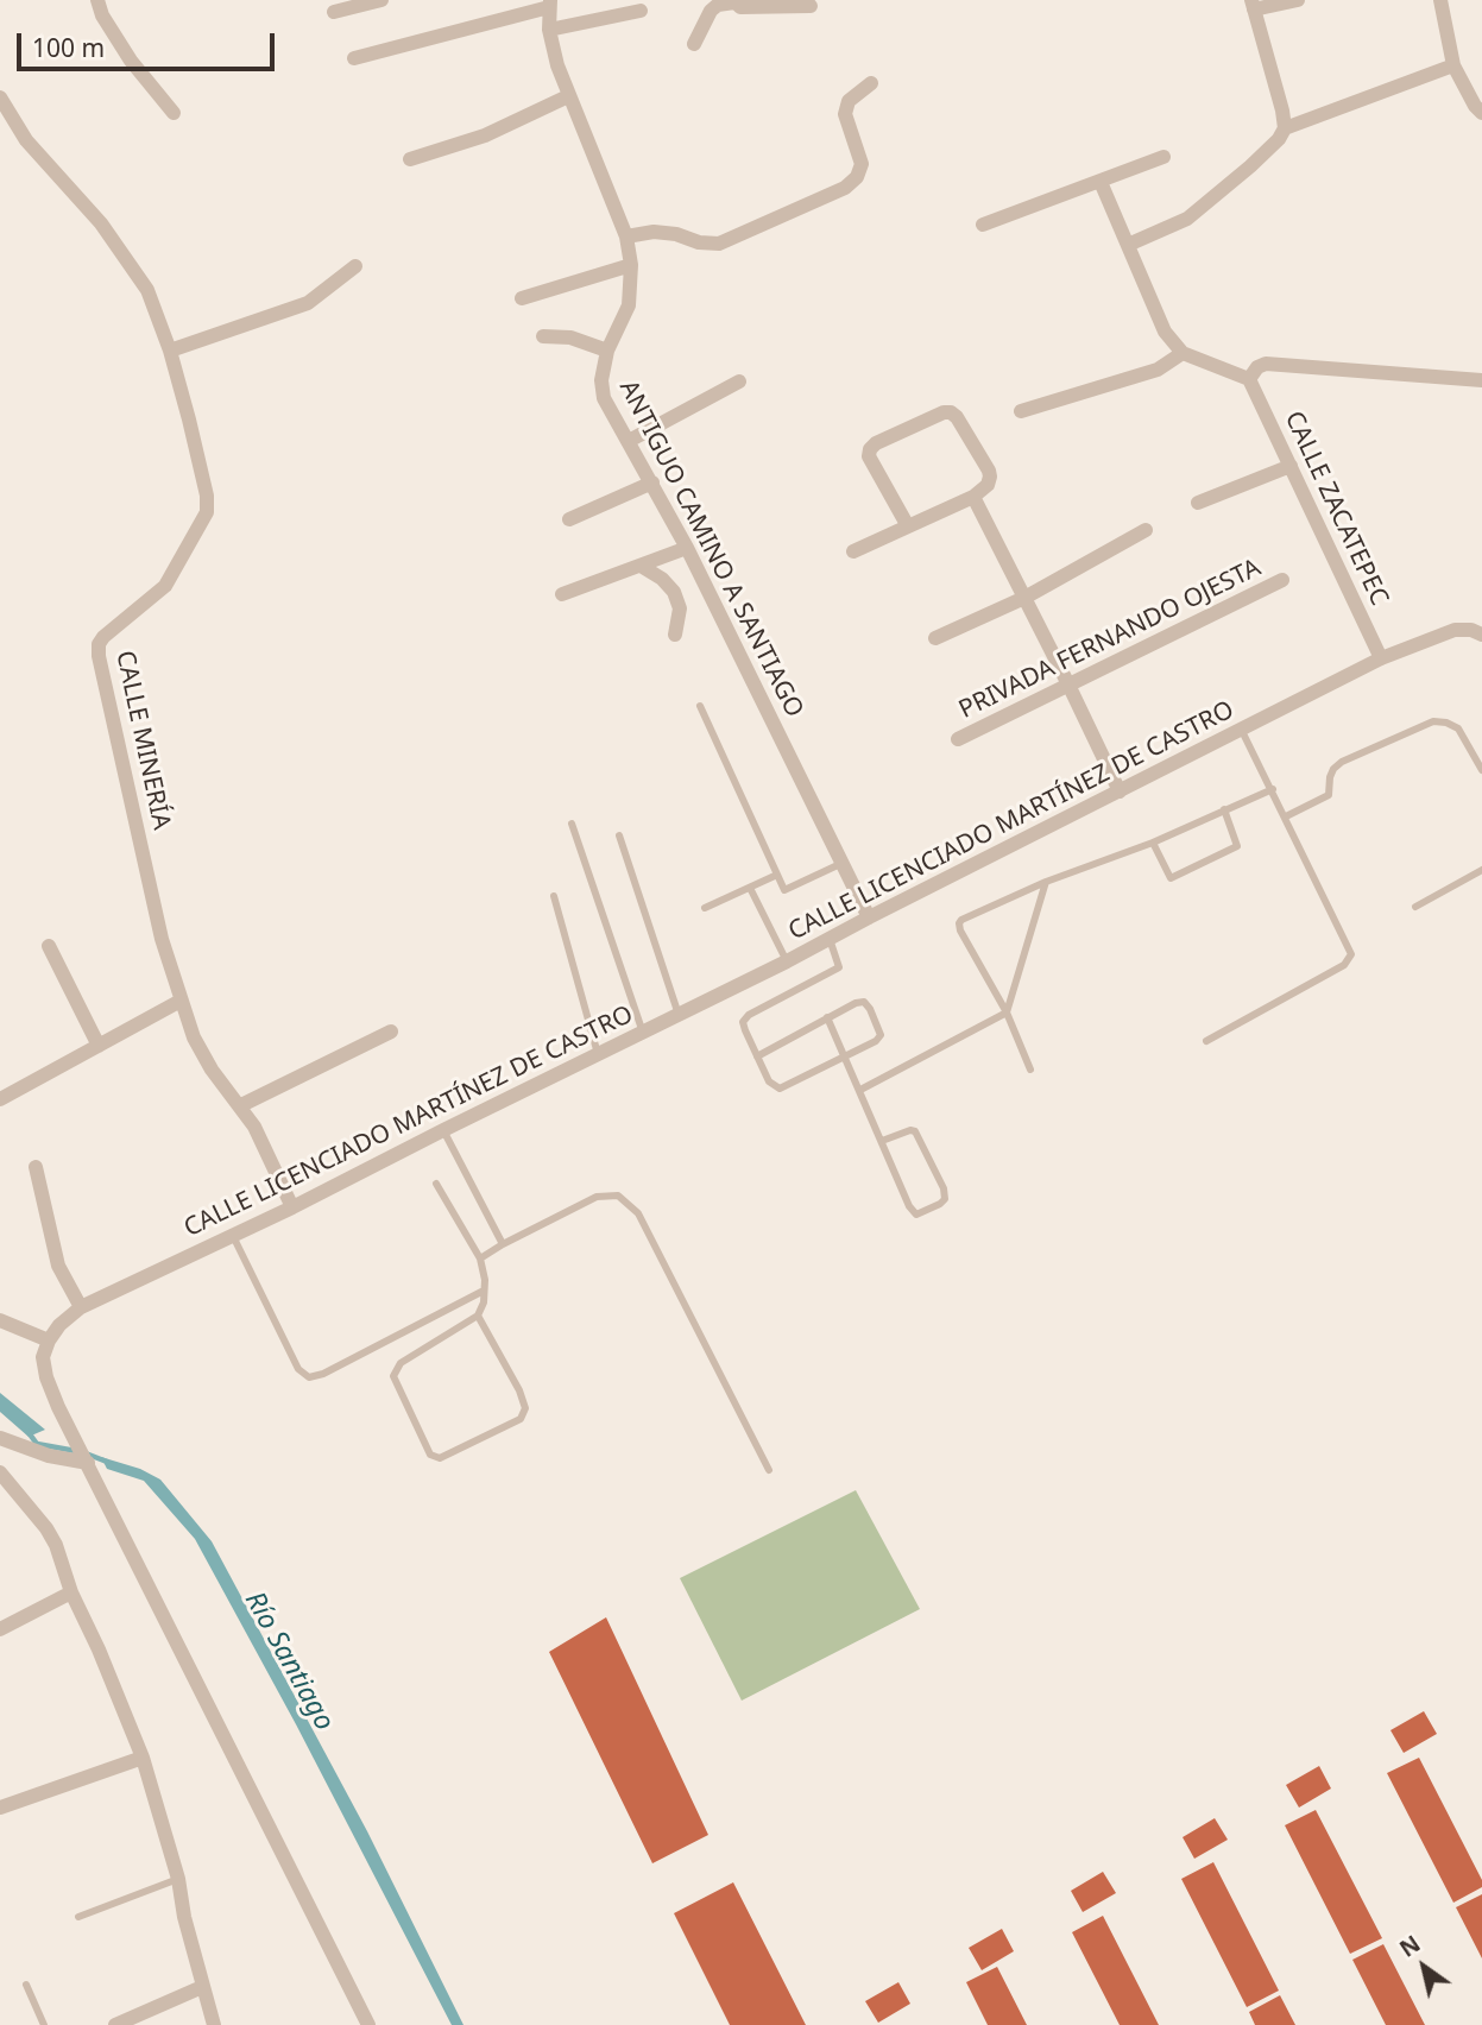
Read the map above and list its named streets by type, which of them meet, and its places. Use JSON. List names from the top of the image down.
{
  "streets": {
    "street": [
      "CALLE ZACATEPEC",
      "ANTIGUO CAMINO A SANTIAGO",
      "PRIVADA FERNANDO OJESTA",
      "CALLE MINERÍA",
      "CALLE LICENCIADO MARTÍNEZ DE CASTRO"
    ]
  },
  "crossings": [
    ["CALLE ZACATEPEC", "CALLE LICENCIADO MARTÍNEZ DE CASTRO"],
    ["ANTIGUO CAMINO A SANTIAGO", "CALLE LICENCIADO MARTÍNEZ DE CASTRO"],
    ["CALLE MINERÍA", "CALLE LICENCIADO MARTÍNEZ DE CASTRO"]
  ],
  "water": ["Río Santiago"],
  "scale_bar": "100 m",
  "north": "top left"
}
